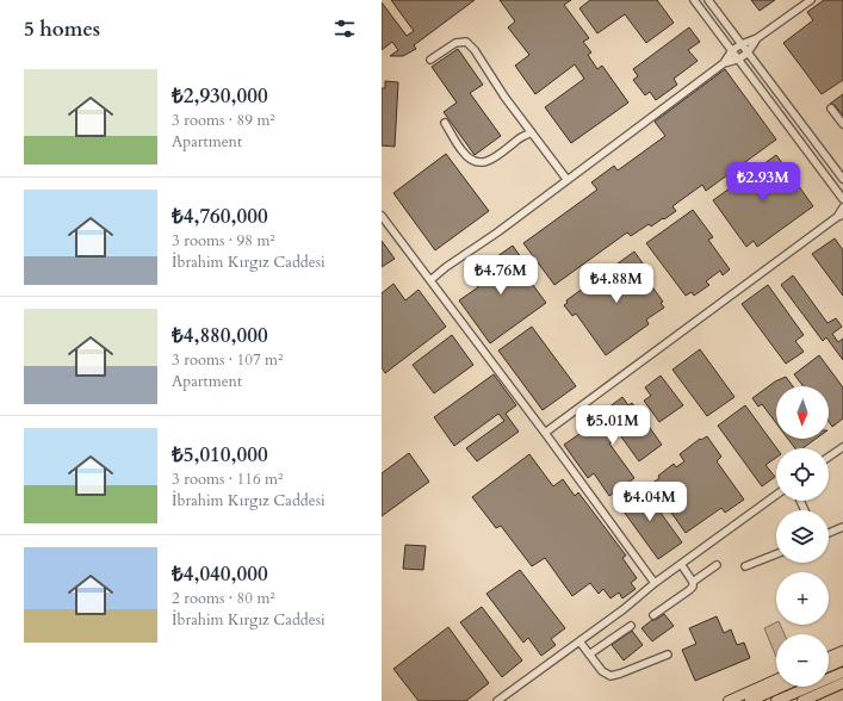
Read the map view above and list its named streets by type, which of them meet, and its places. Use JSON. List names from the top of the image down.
{
  "north": "bottom",
  "page": {
    "heading": "5 homes",
    "list": [
      {
        "name": "₺2,930,000",
        "note": "3 rooms · 89 m² · Apartment"
      },
      {
        "name": "₺4,760,000",
        "note": "3 rooms · 98 m² · İbrahim Kırgız Caddesi"
      },
      {
        "name": "₺4,880,000",
        "note": "3 rooms · 107 m² · Apartment"
      },
      {
        "name": "₺5,010,000",
        "note": "3 rooms · 116 m² · İbrahim Kırgız Caddesi"
      },
      {
        "name": "₺4,040,000",
        "note": "2 rooms · 80 m² · İbrahim Kırgız Caddesi"
      }
    ],
    "price": [
      "₺2.93M",
      "₺4.76M",
      "₺4.88M",
      "₺5.01M",
      "₺4.04M"
    ],
    "map_buttons": ["+", "−"]
  }
}
